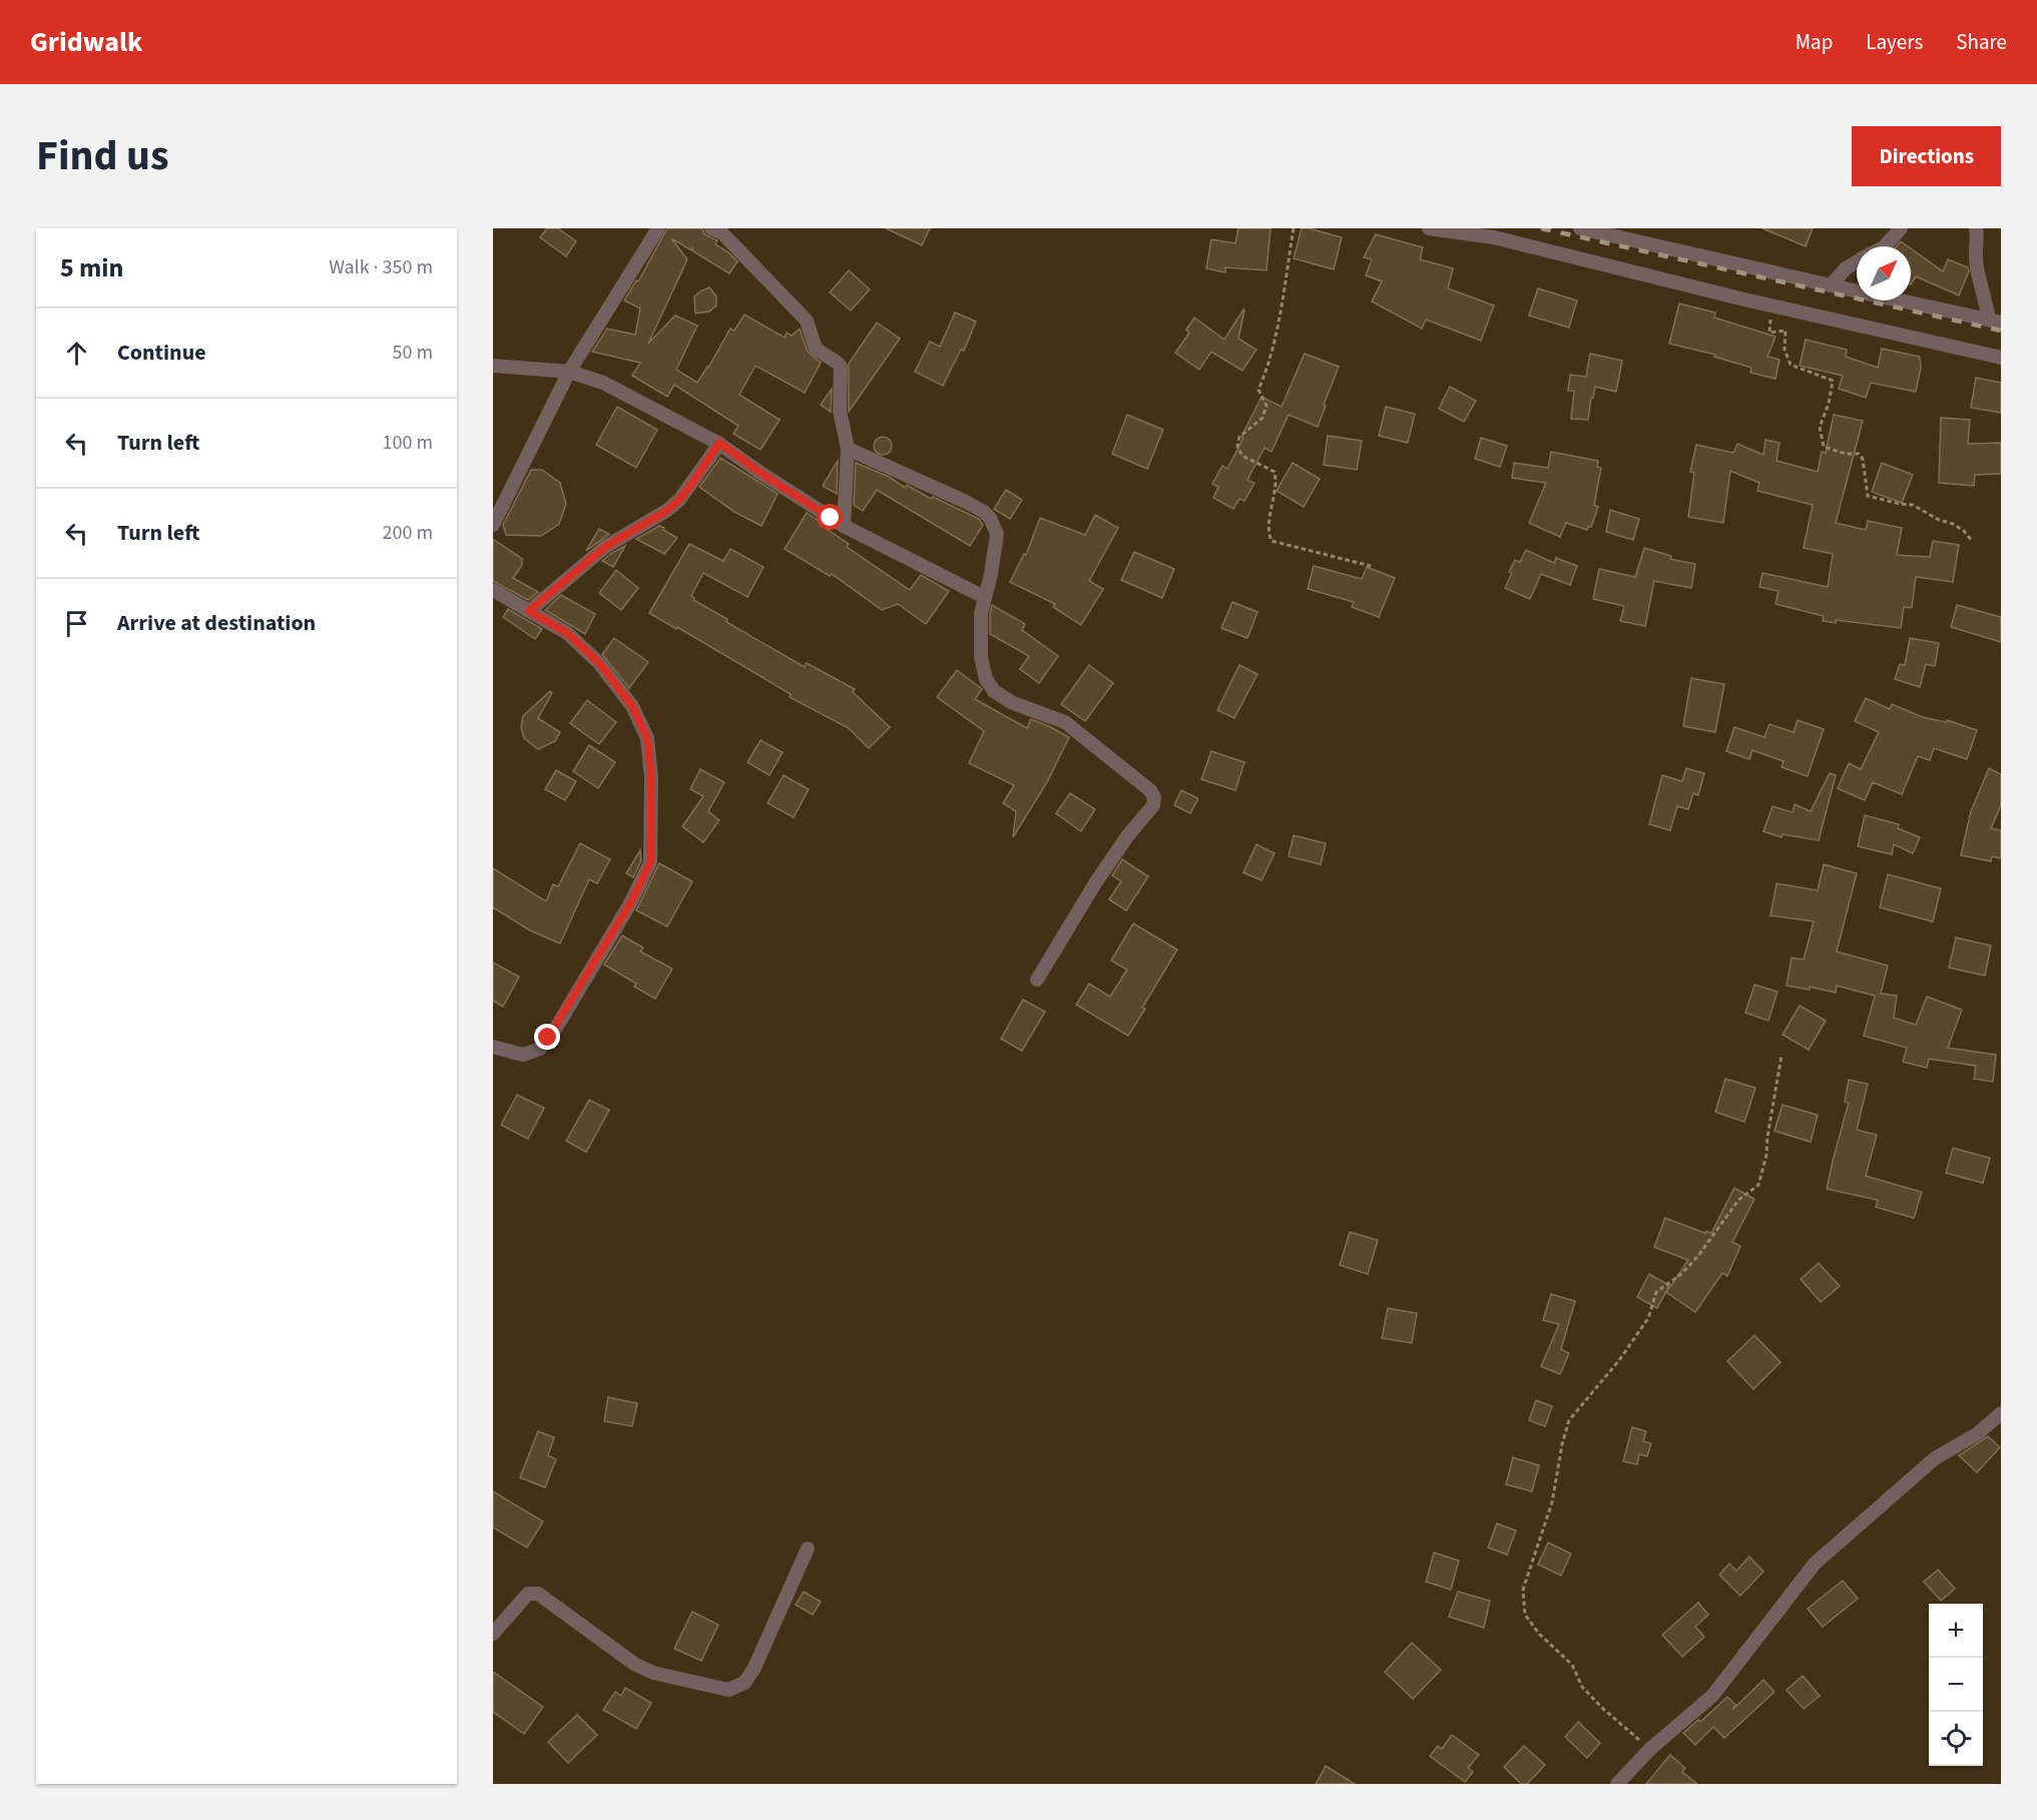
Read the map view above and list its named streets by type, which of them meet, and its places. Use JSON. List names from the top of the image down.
{
  "north": "top right",
  "page": {
    "header": "Gridwalk",
    "nav": ["Map", "Layers", "Share"],
    "title": "Find us",
    "buttons": "Directions",
    "heading": ["5 min", "Walk · 350 m"],
    "list": [
      ["Continue", "50 m"],
      ["Turn left", "100 m"],
      ["Turn left", "200 m"],
      "Arrive at destination"
    ],
    "map_buttons": ["+", "−"]
  }
}
